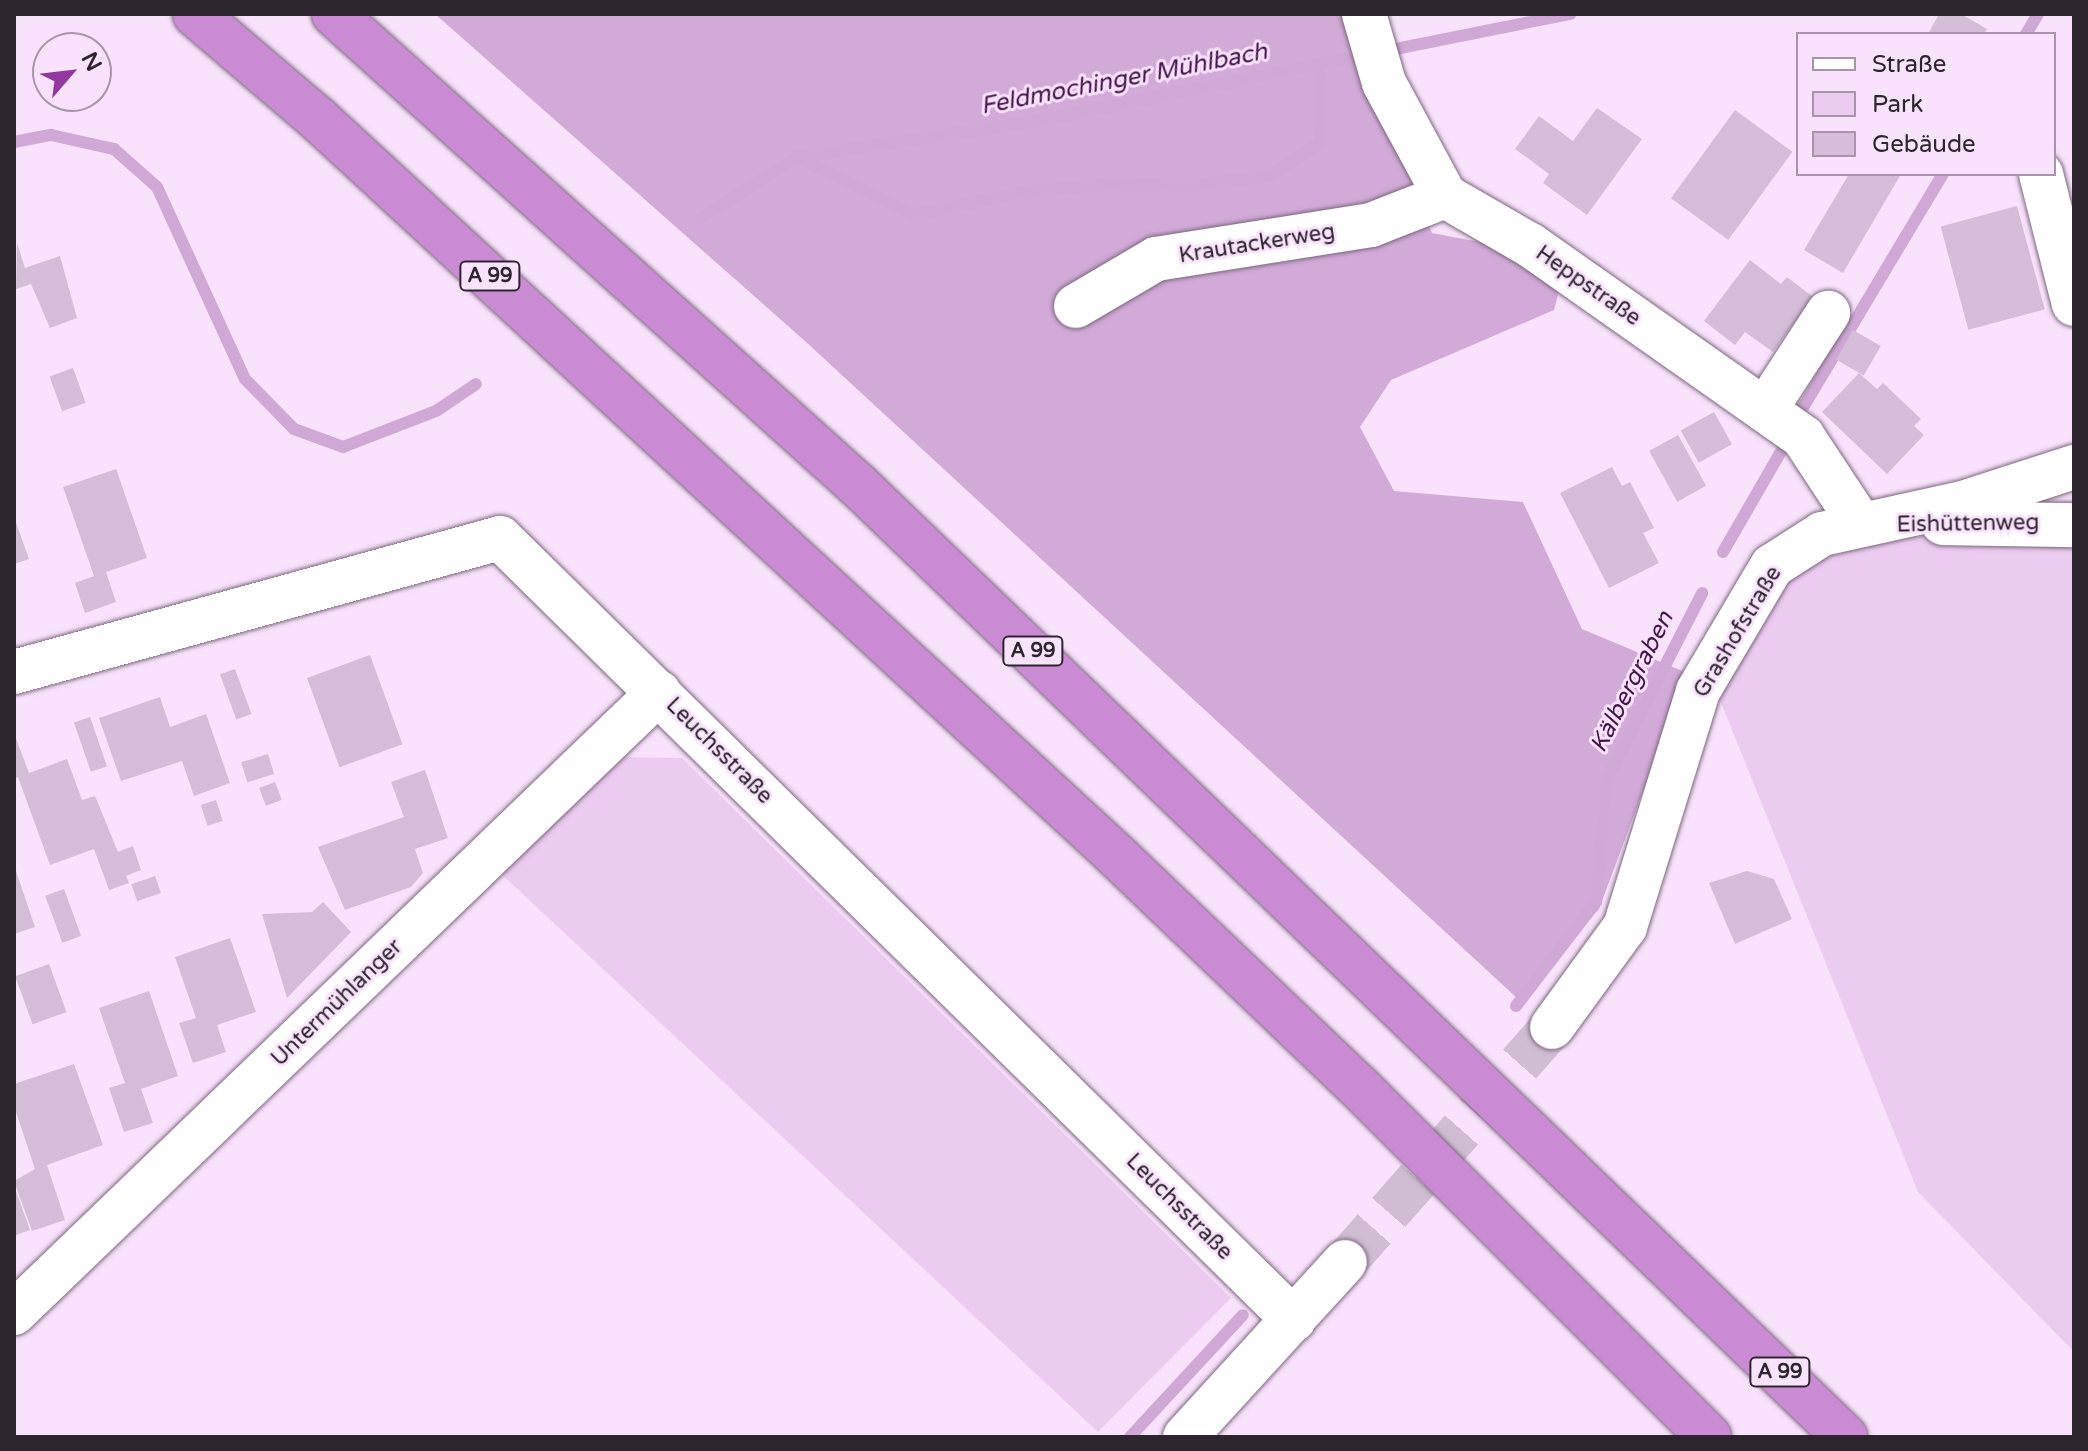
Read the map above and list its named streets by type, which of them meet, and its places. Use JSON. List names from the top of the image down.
{
  "streets": {
    "highway": ["A 99"],
    "street": [
      "Krautackerweg",
      "Heppstraße",
      "Eishüttenweg",
      "Grashofstraße",
      "Leuchsstraße",
      "Untermühlanger"
    ]
  },
  "crossings": [
    ["Krautackerweg", "Heppstraße"],
    ["Heppstraße", "Eishüttenweg"],
    ["Heppstraße", "Grashofstraße"],
    ["Eishüttenweg", "Grashofstraße"],
    ["Leuchsstraße", "Untermühlanger"]
  ],
  "water": ["Feldmochinger Mühlbach", "Kälbergraben"],
  "legend": ["Straße", "Park", "Gebäude"],
  "north": "top right"
}
